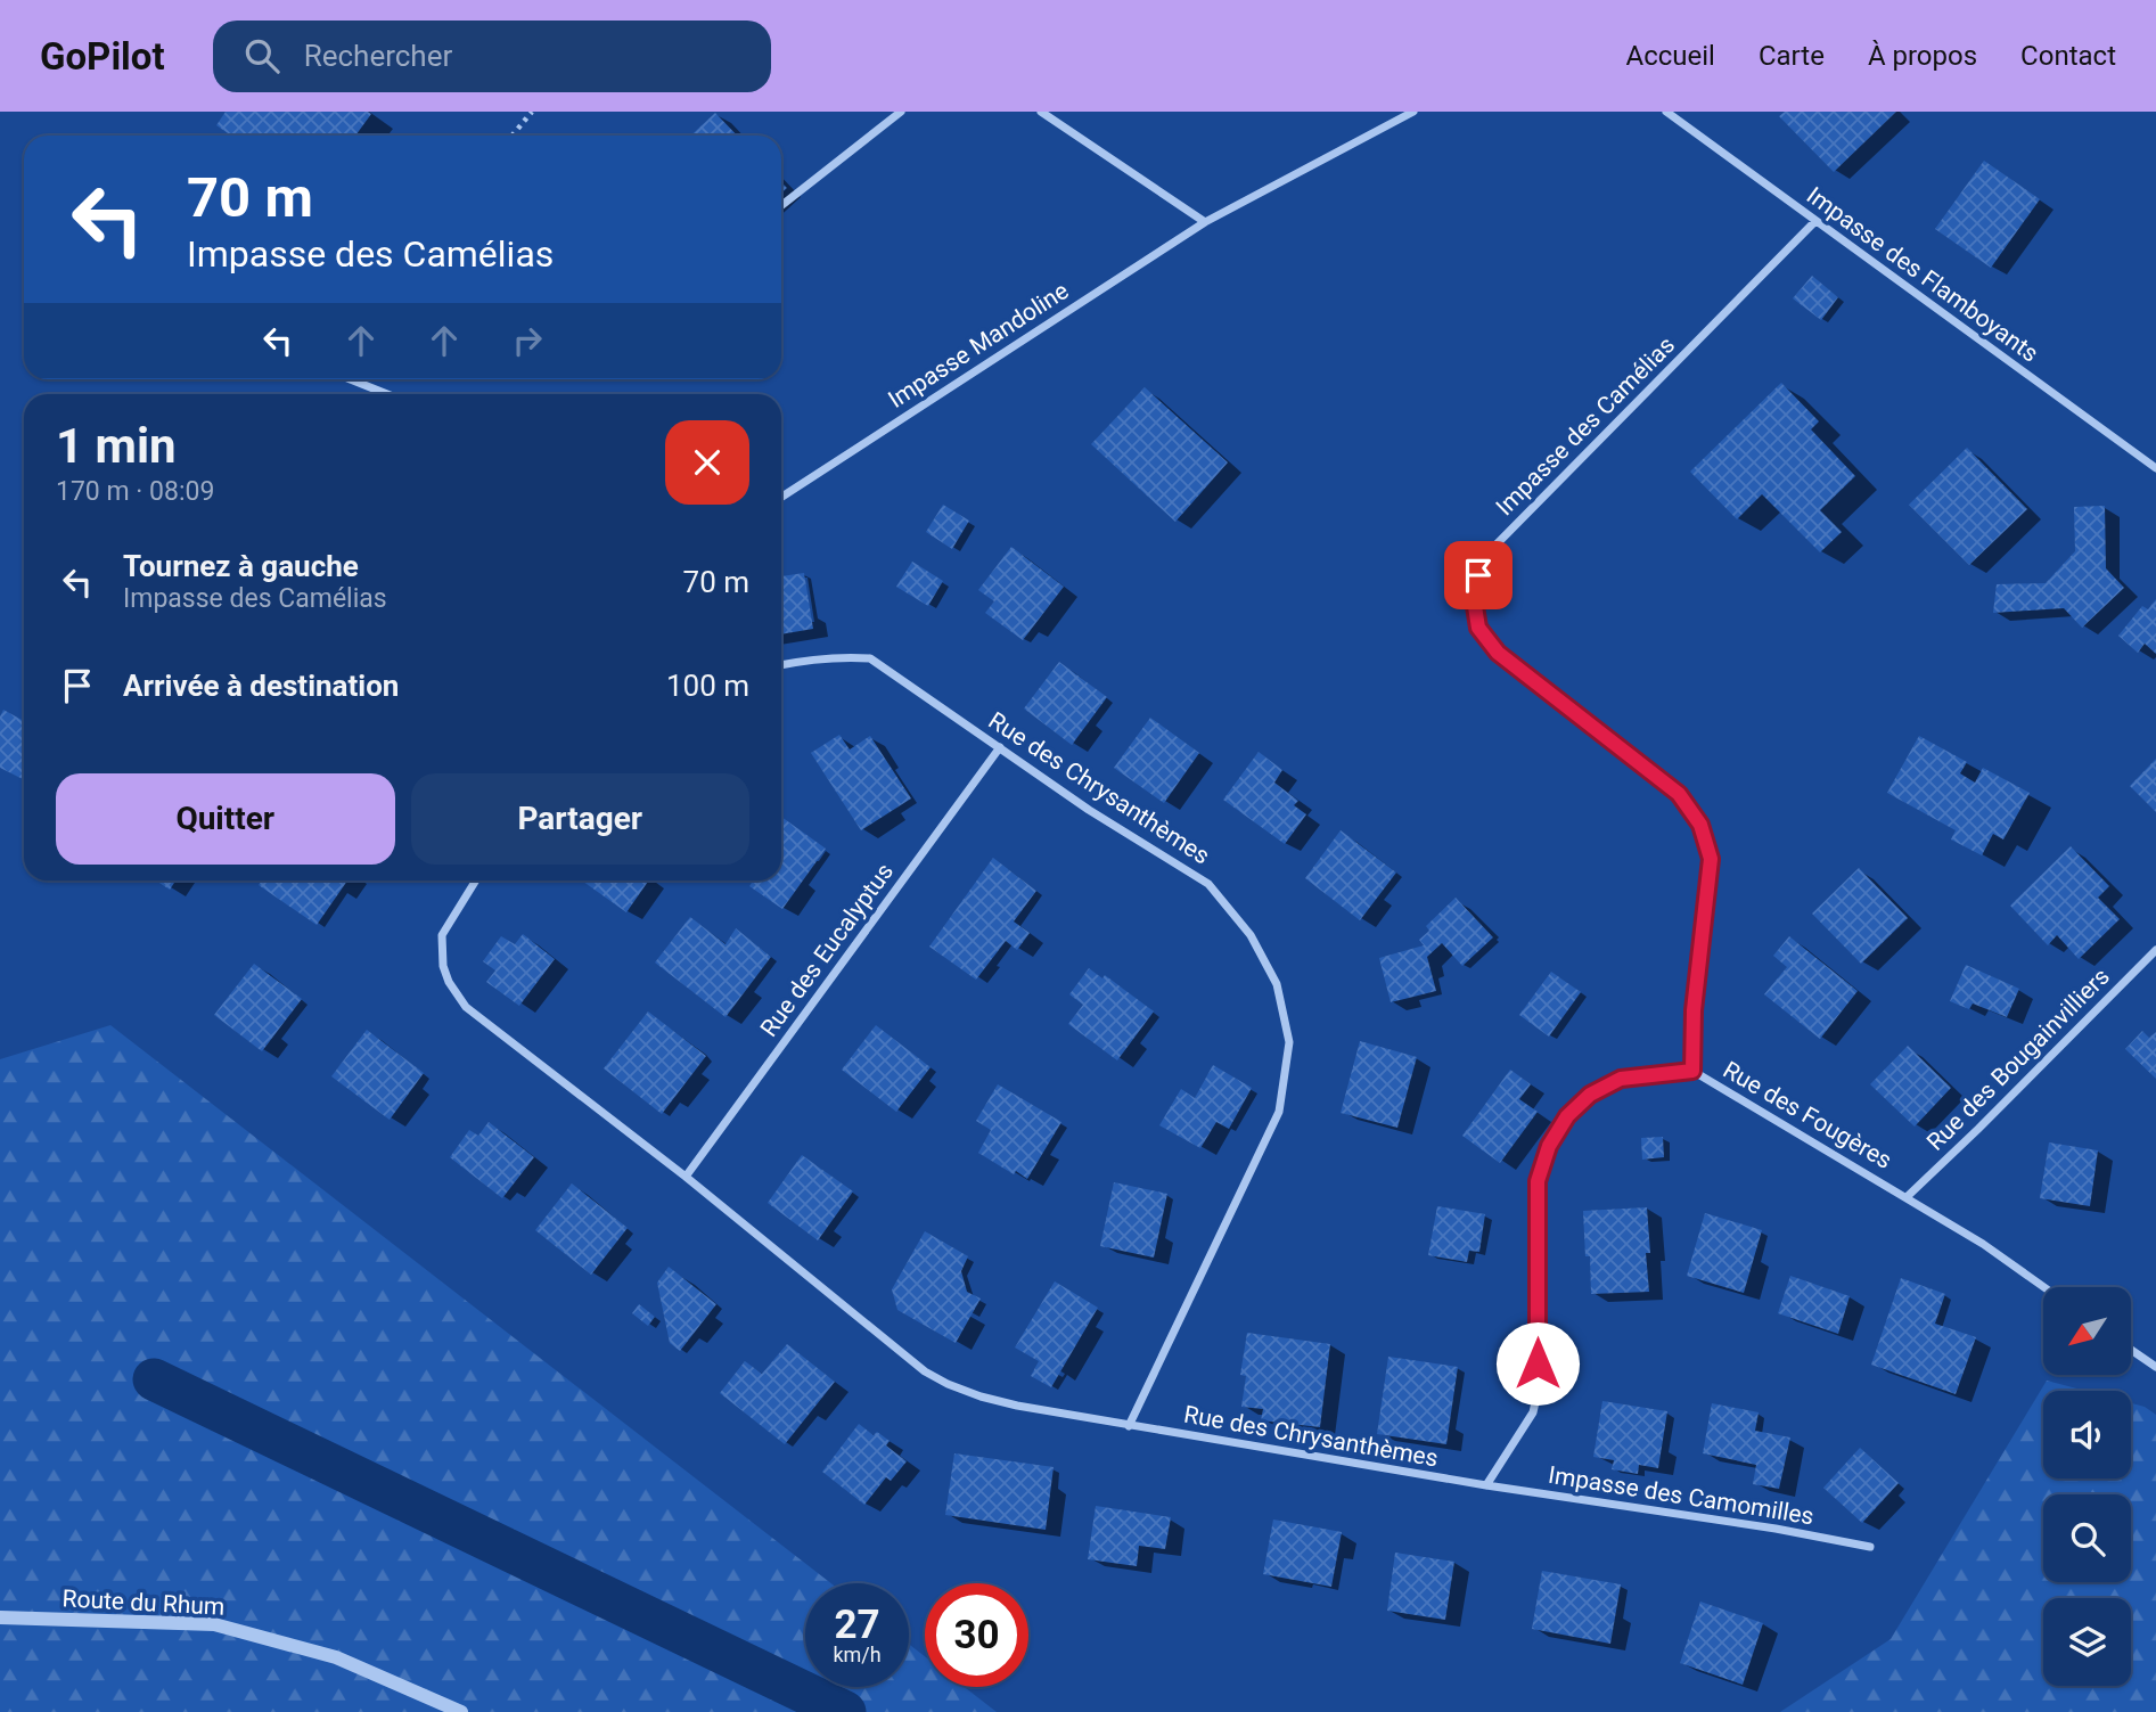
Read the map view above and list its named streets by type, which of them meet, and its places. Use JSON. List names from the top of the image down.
{
  "streets": {
    "street": [
      "Impasse des Flamboyants",
      "Impasse Mandoline",
      "Impasse des Camélias",
      "Rue des Chrysanthèmes",
      "Rue des Eucalyptus",
      "Rue des Bougainvilliers",
      "Rue des Fougères",
      "Impasse des Camomilles",
      "Route du Rhum"
    ]
  },
  "crossings": [
    ["Impasse des Flamboyants", "Impasse des Camélias"],
    ["Impasse des Camélias", "Rue des Fougères"],
    ["Rue des Chrysanthèmes", "Rue des Eucalyptus"],
    ["Rue des Chrysanthèmes", "Rue des Fougères"],
    ["Rue des Chrysanthèmes", "Impasse des Camomilles"],
    ["Rue des Bougainvilliers", "Rue des Fougères"],
    ["Rue des Fougères", "Impasse des Camomilles"]
  ],
  "north": "bottom left",
  "page": {
    "header": "GoPilot",
    "search": "Rechercher",
    "nav": [
      "Accueil",
      "Carte",
      "À propos",
      "Contact"
    ],
    "turn": ["70 m", "Impasse des Camélias"],
    "heading": ["1 min", "170 m · 08:09"],
    "list": [
      {
        "name": "Tournez à gauche",
        "note": "Impasse des Camélias",
        "value": "70 m"
      },
      {
        "name": "Arrivée à destination",
        "value": "100 m"
      }
    ],
    "buttons": ["Quitter", "Partager"],
    "speed": "27 km/h",
    "limit": "30"
  }
}
